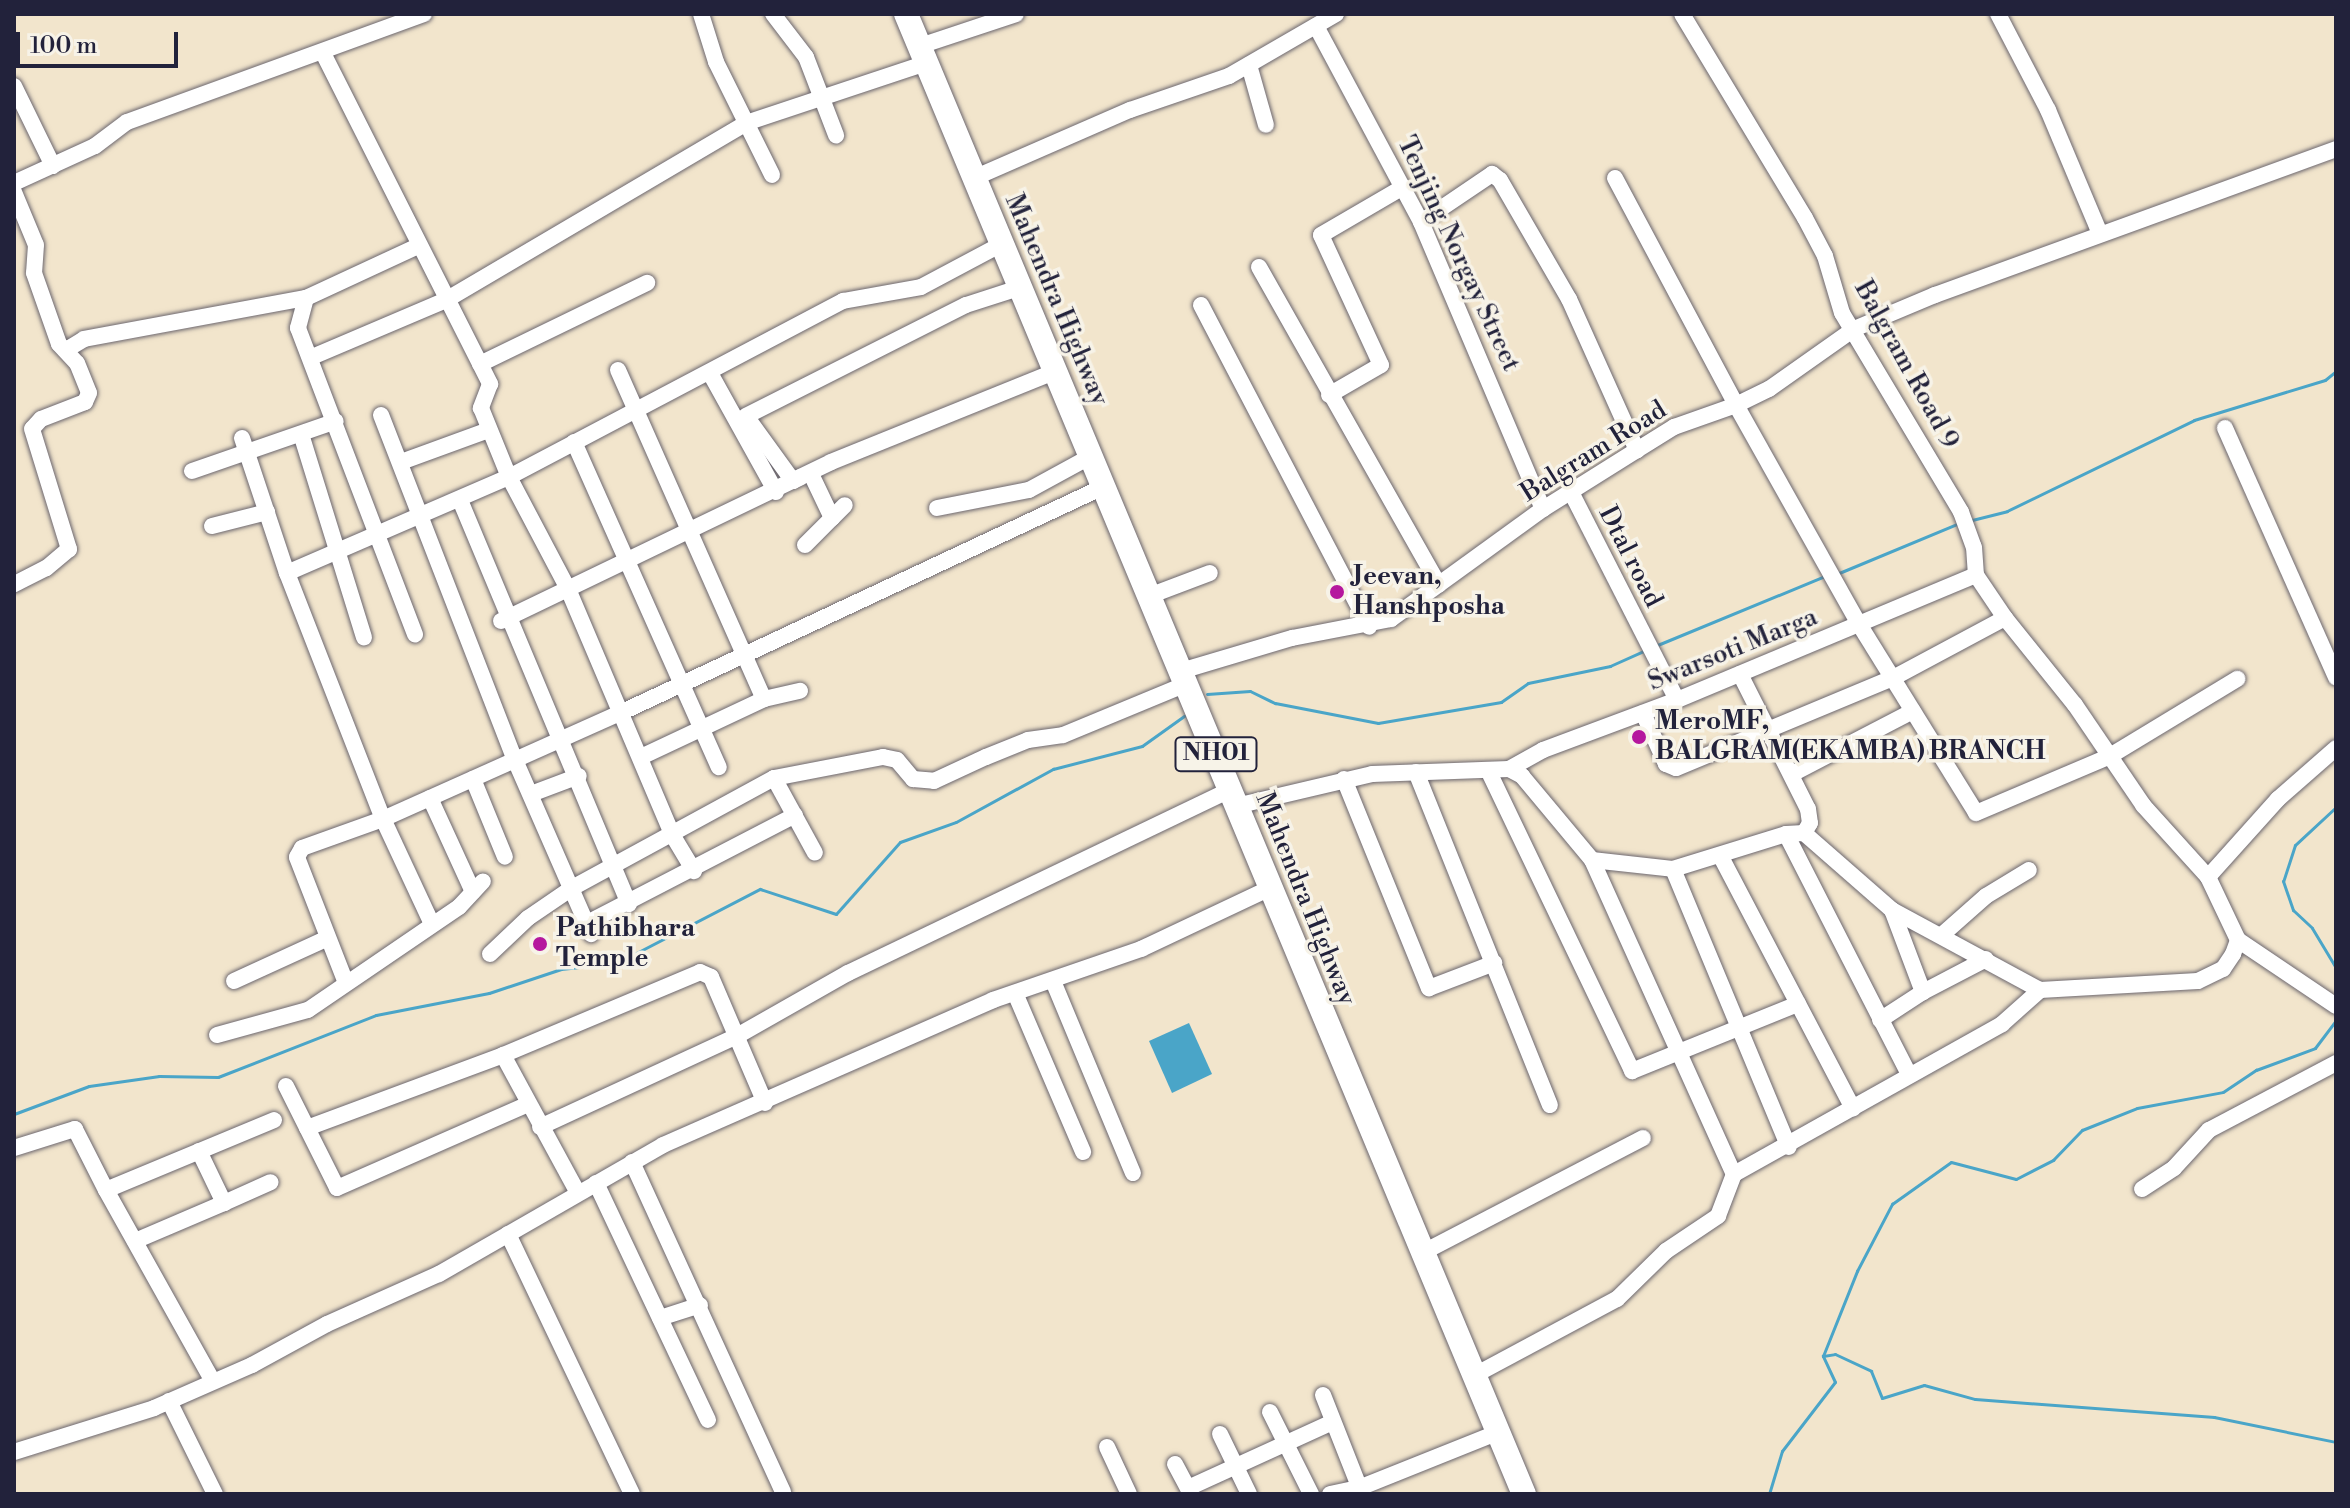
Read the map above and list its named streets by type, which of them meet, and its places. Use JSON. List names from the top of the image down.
{
  "streets": {
    "highway": ["Mahendra Highway", "NH01"],
    "street": [
      "Tenjing Norgay Street",
      "Balgram Road 9",
      "Balgram Road",
      "Dtal road",
      "Swarsoti Marga"
    ]
  },
  "crossings": [
    ["Tenjing Norgay Street", "Balgram Road"],
    ["Mahendra Highway", "Balgram Road"],
    ["Balgram Road 9", "Balgram Road"],
    ["Balgram Road 9", "Swarsoti Marga"],
    ["Balgram Road", "Dtal road"],
    ["Dtal road", "Swarsoti Marga"]
  ],
  "places": ["Jeevan, Hanshposha", "MeroMF, BALGRAM(EKAMBA) BRANCH", "Pathibhara Temple"],
  "scale_bar": "100 m"
}
